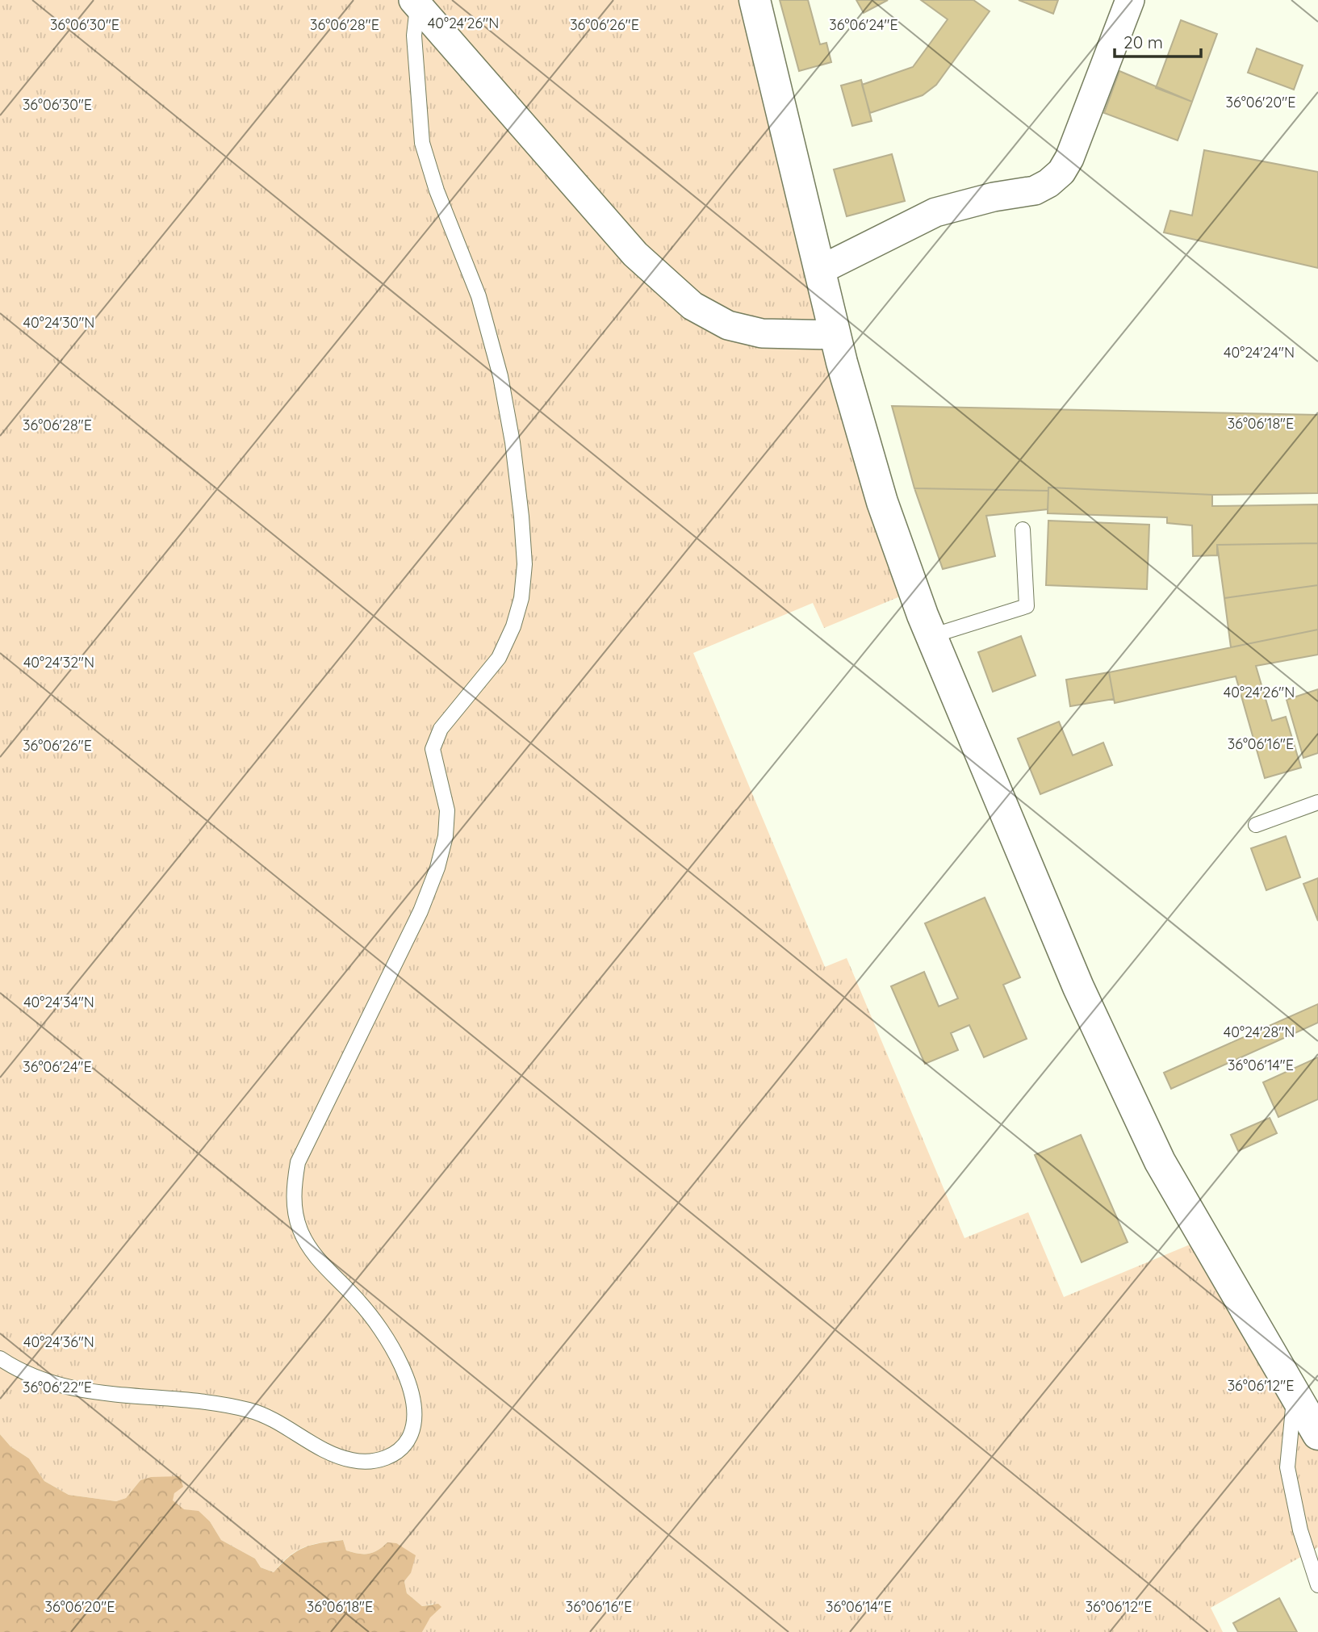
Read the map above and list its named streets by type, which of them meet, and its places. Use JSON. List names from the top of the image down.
{
  "scale_bar": "20 m",
  "coordinates": [
    "40°24'26\"N",
    "36°06'30\"E",
    "36°06'28\"E",
    "36°06'26\"E",
    "36°06'24\"E",
    "36°06'20\"E",
    "40°24'30\"N",
    "40°24'24\"N",
    "36°06'18\"E",
    "40°24'32\"N",
    "36°06'16\"E",
    "40°24'34\"N",
    "40°24'28\"N",
    "36°06'14\"E",
    "40°24'36\"N",
    "36°06'12\"E",
    "36°06'22\"E"
  ]
}
